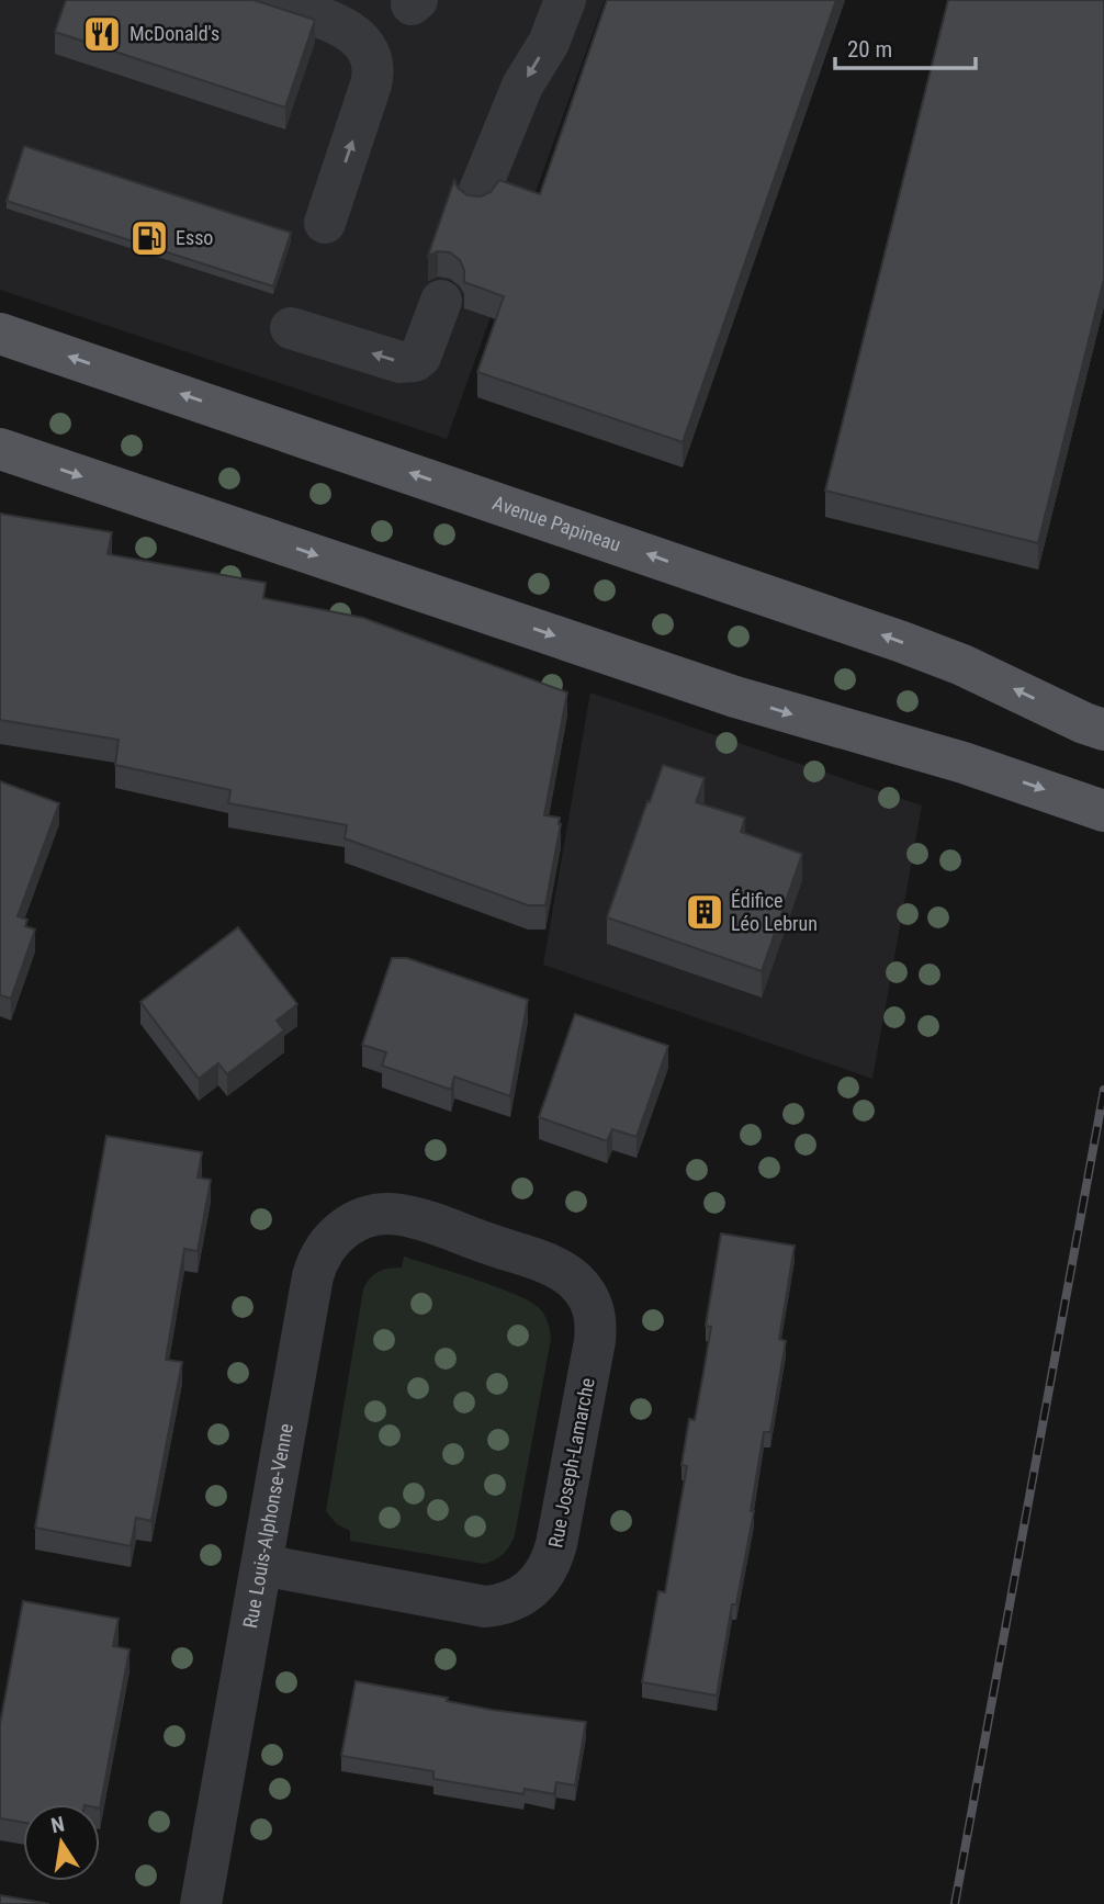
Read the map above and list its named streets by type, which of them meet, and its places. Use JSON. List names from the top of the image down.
{
  "streets": {
    "main road": ["Avenue Papineau"],
    "street": ["Rue Joseph-Lamarche", "Rue Louis-Alphonse-Venne"]
  },
  "crossings": [
    ["Rue Joseph-Lamarche", "Rue Louis-Alphonse-Venne"]
  ],
  "places": {
    "restaurant": ["McDonald's"],
    "fuel station": ["Esso"],
    "building": ["Édifice Léo Lebrun"]
  },
  "scale_bar": "20 m",
  "north": "top"
}
